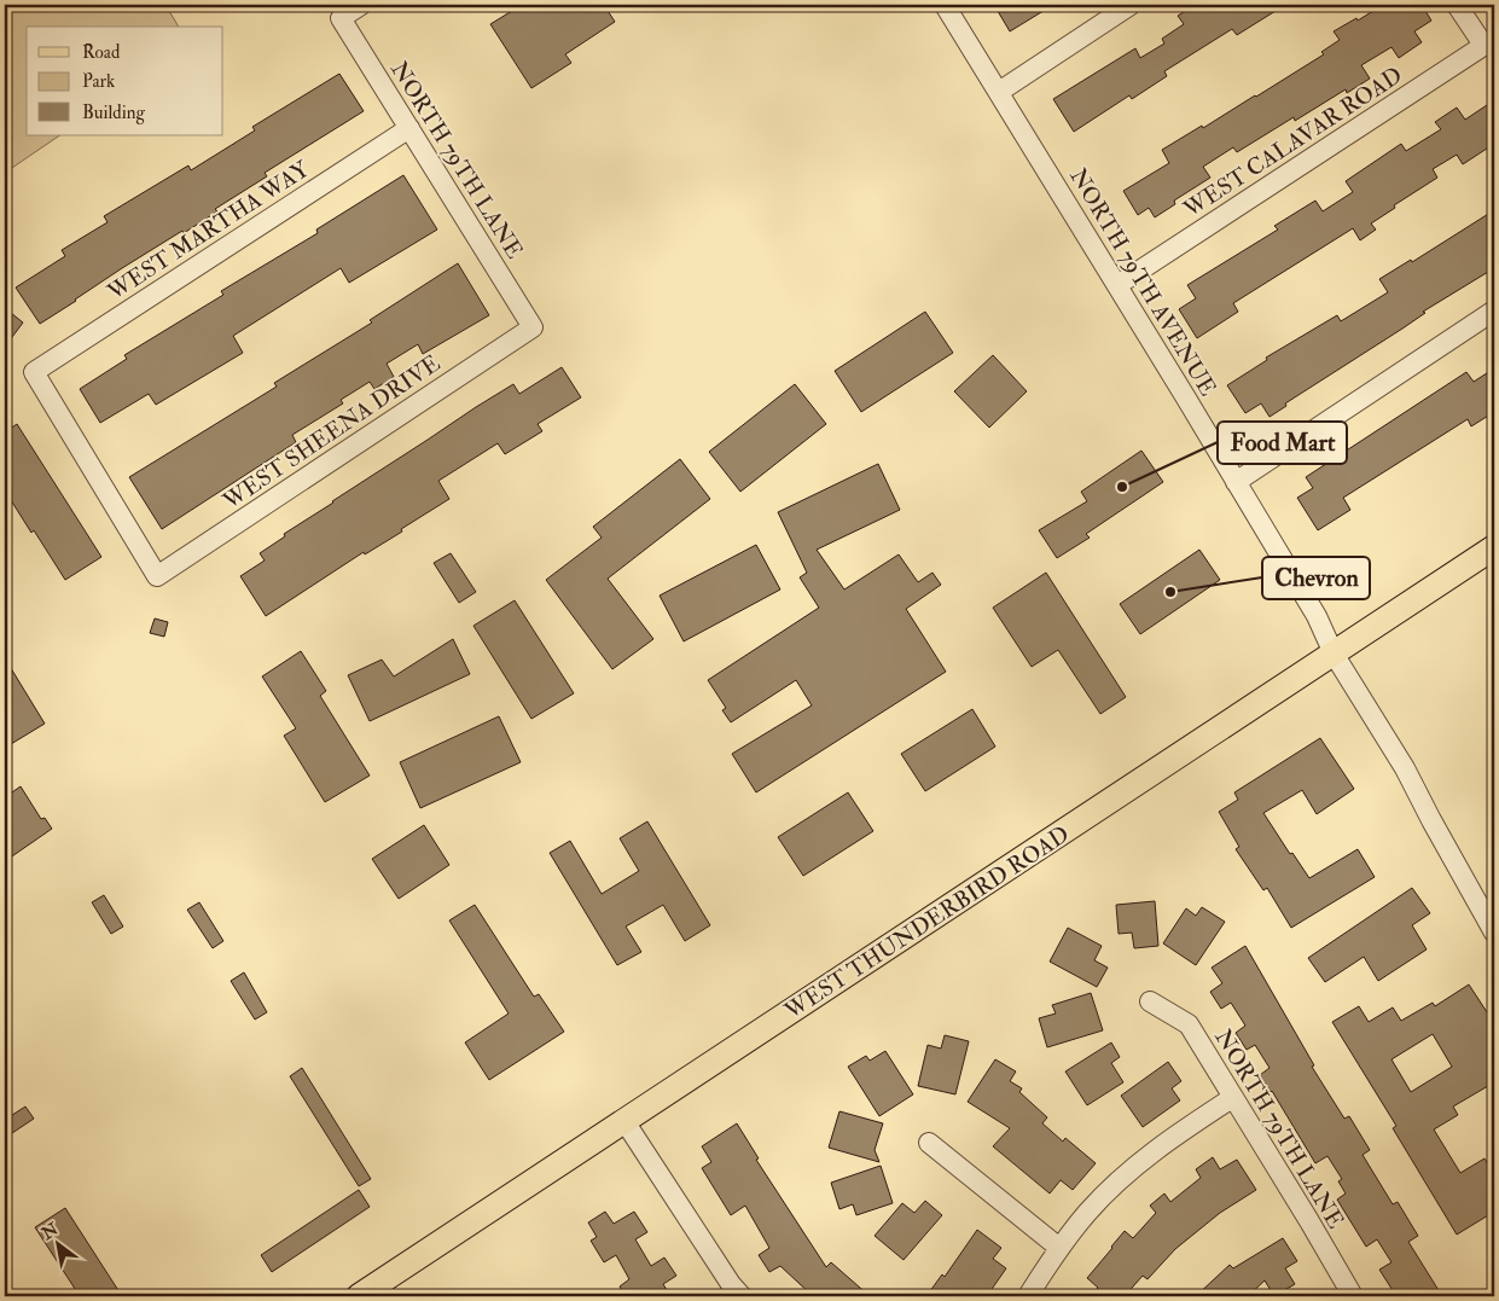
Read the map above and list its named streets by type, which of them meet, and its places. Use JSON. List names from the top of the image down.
{
  "streets": {
    "main road": ["WEST THUNDERBIRD ROAD"],
    "street": [
      "WEST CALAVAR ROAD",
      "NORTH 79TH LANE",
      "WEST MARTHA WAY",
      "NORTH 79TH AVENUE",
      "WEST SHEENA DRIVE"
    ]
  },
  "crossings": [
    ["WEST CALAVAR ROAD", "NORTH 79TH AVENUE"],
    ["NORTH 79TH LANE", "WEST MARTHA WAY"],
    ["NORTH 79TH LANE", "WEST SHEENA DRIVE"],
    ["WEST MARTHA WAY", "WEST SHEENA DRIVE"],
    ["NORTH 79TH AVENUE", "WEST THUNDERBIRD ROAD"]
  ],
  "places": ["Food Mart", "Chevron"],
  "legend": ["Road", "Park", "Building"],
  "north": "top left"
}
